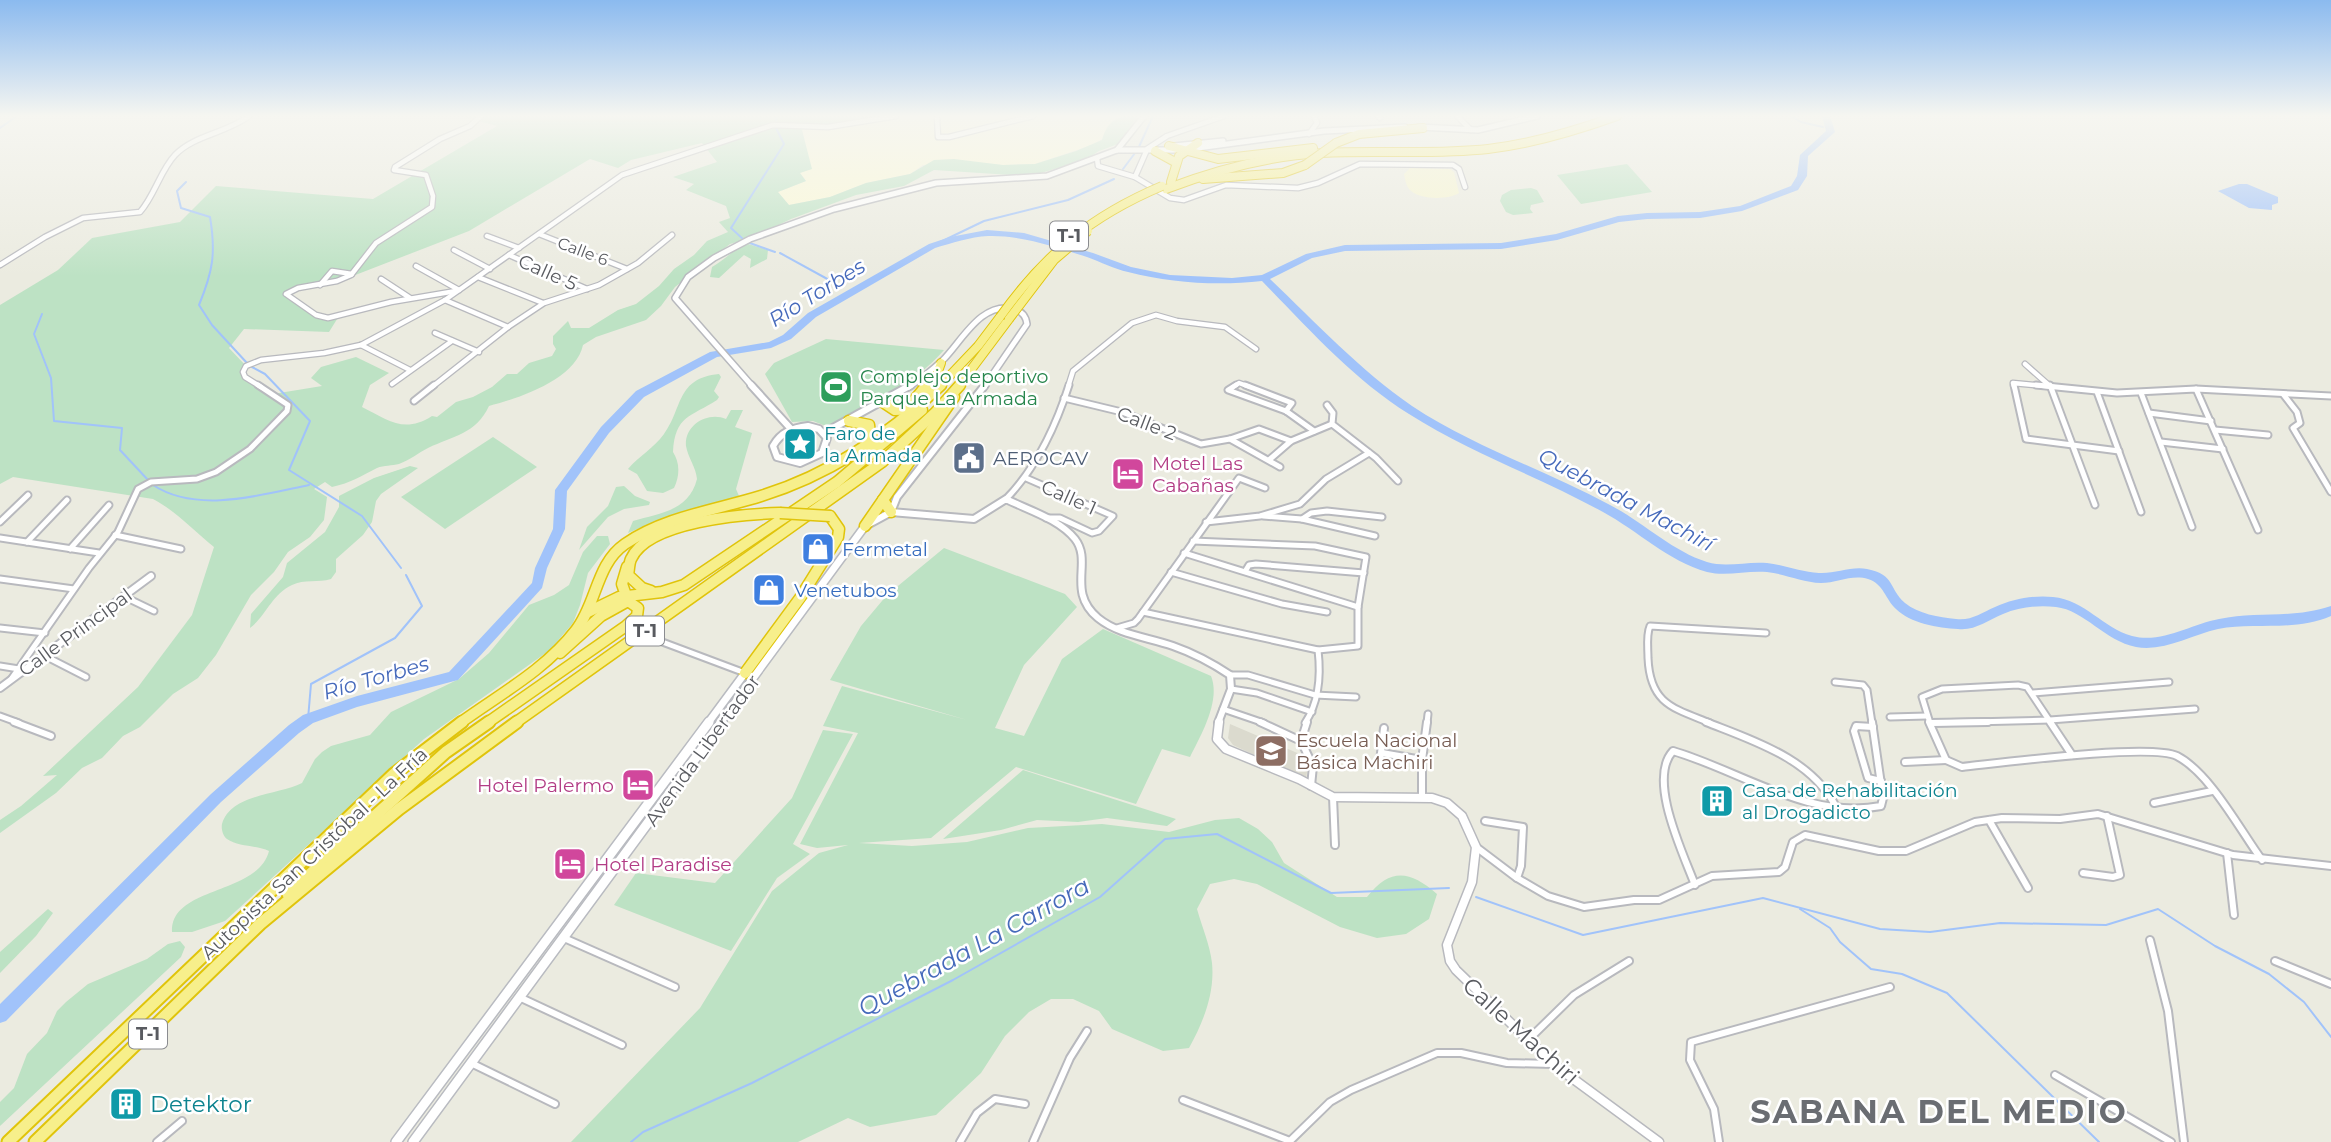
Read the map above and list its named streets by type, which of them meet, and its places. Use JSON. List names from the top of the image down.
{
  "streets": {
    "highway": ["T-1", "Autopista San Cristóbal - La Fría"],
    "main road": ["Avenida Libertador"],
    "street": [
      "Calle 6",
      "Calle 5",
      "Calle 2",
      "Calle 1",
      "Calle Principal",
      "Calle Machiri"
    ]
  },
  "districts": ["SABANA DEL MEDIO"],
  "water": ["Río Torbes", "Quebrada Machirí", "Quebrada La Carrora"],
  "places": {
    "sports": ["Complejo deportivo Parque La Armada"],
    "place": ["Faro de la Armada"],
    "public building": ["AEROCAV"],
    "hotel": ["Motel Las Cabañas", "Hotel Palermo", "Hotel Paradise"],
    "shop": ["Fermetal", "Venetubos"],
    "school or university": ["Escuela Nacional Básica Machiri"],
    "building": ["Casa de Rehabilitación al Drogadicto", "Detektor"]
  }
}
